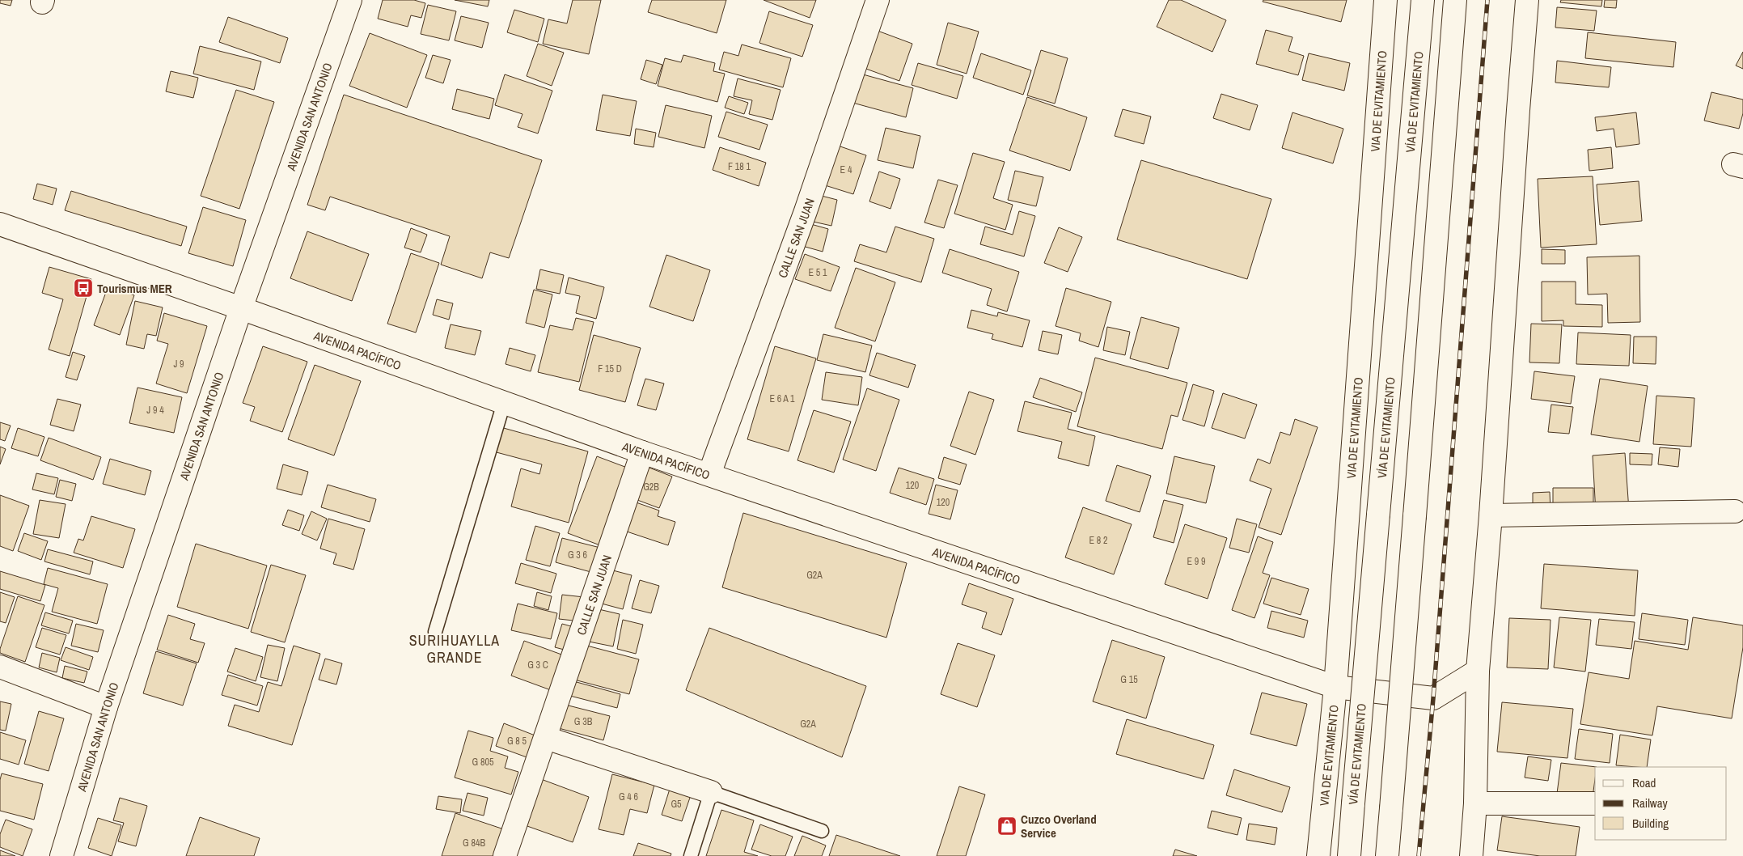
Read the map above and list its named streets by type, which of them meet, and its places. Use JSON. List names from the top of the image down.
{
  "streets": {
    "main road": [
      "VIA DE EVITAMIENTO",
      "VÍA DE EVITAMIENTO",
      "AVENIDA SAN ANTONIO",
      "CALLE SAN JUAN",
      "AVENIDA PACÍFICO"
    ]
  },
  "crossings": [
    ["VIA DE EVITAMIENTO", "AVENIDA PACÍFICO"],
    ["AVENIDA SAN ANTONIO", "AVENIDA PACÍFICO"],
    ["CALLE SAN JUAN", "AVENIDA PACÍFICO"]
  ],
  "districts": ["SURIHUAYLLA GRANDE"],
  "places": {
    "bus stop": ["Tourismus MER"],
    "shop": ["Cuzco Overland Service"]
  },
  "house_numbers": [
    "F 18 1",
    "E 4",
    "E 5 1",
    "J 9",
    "F 15 D",
    "E 6 A 1",
    "J 9 4",
    "120",
    "G2B",
    "120",
    "E 8 2",
    "G 3 6",
    "E 9 9",
    "G2A",
    "G 3 C",
    "G 15",
    "G 3B",
    "G2A",
    "G 8 5",
    "G 805",
    "G 4 6",
    "G5",
    "G 84B"
  ],
  "legend": ["Road", "Railway", "Building"]
}
